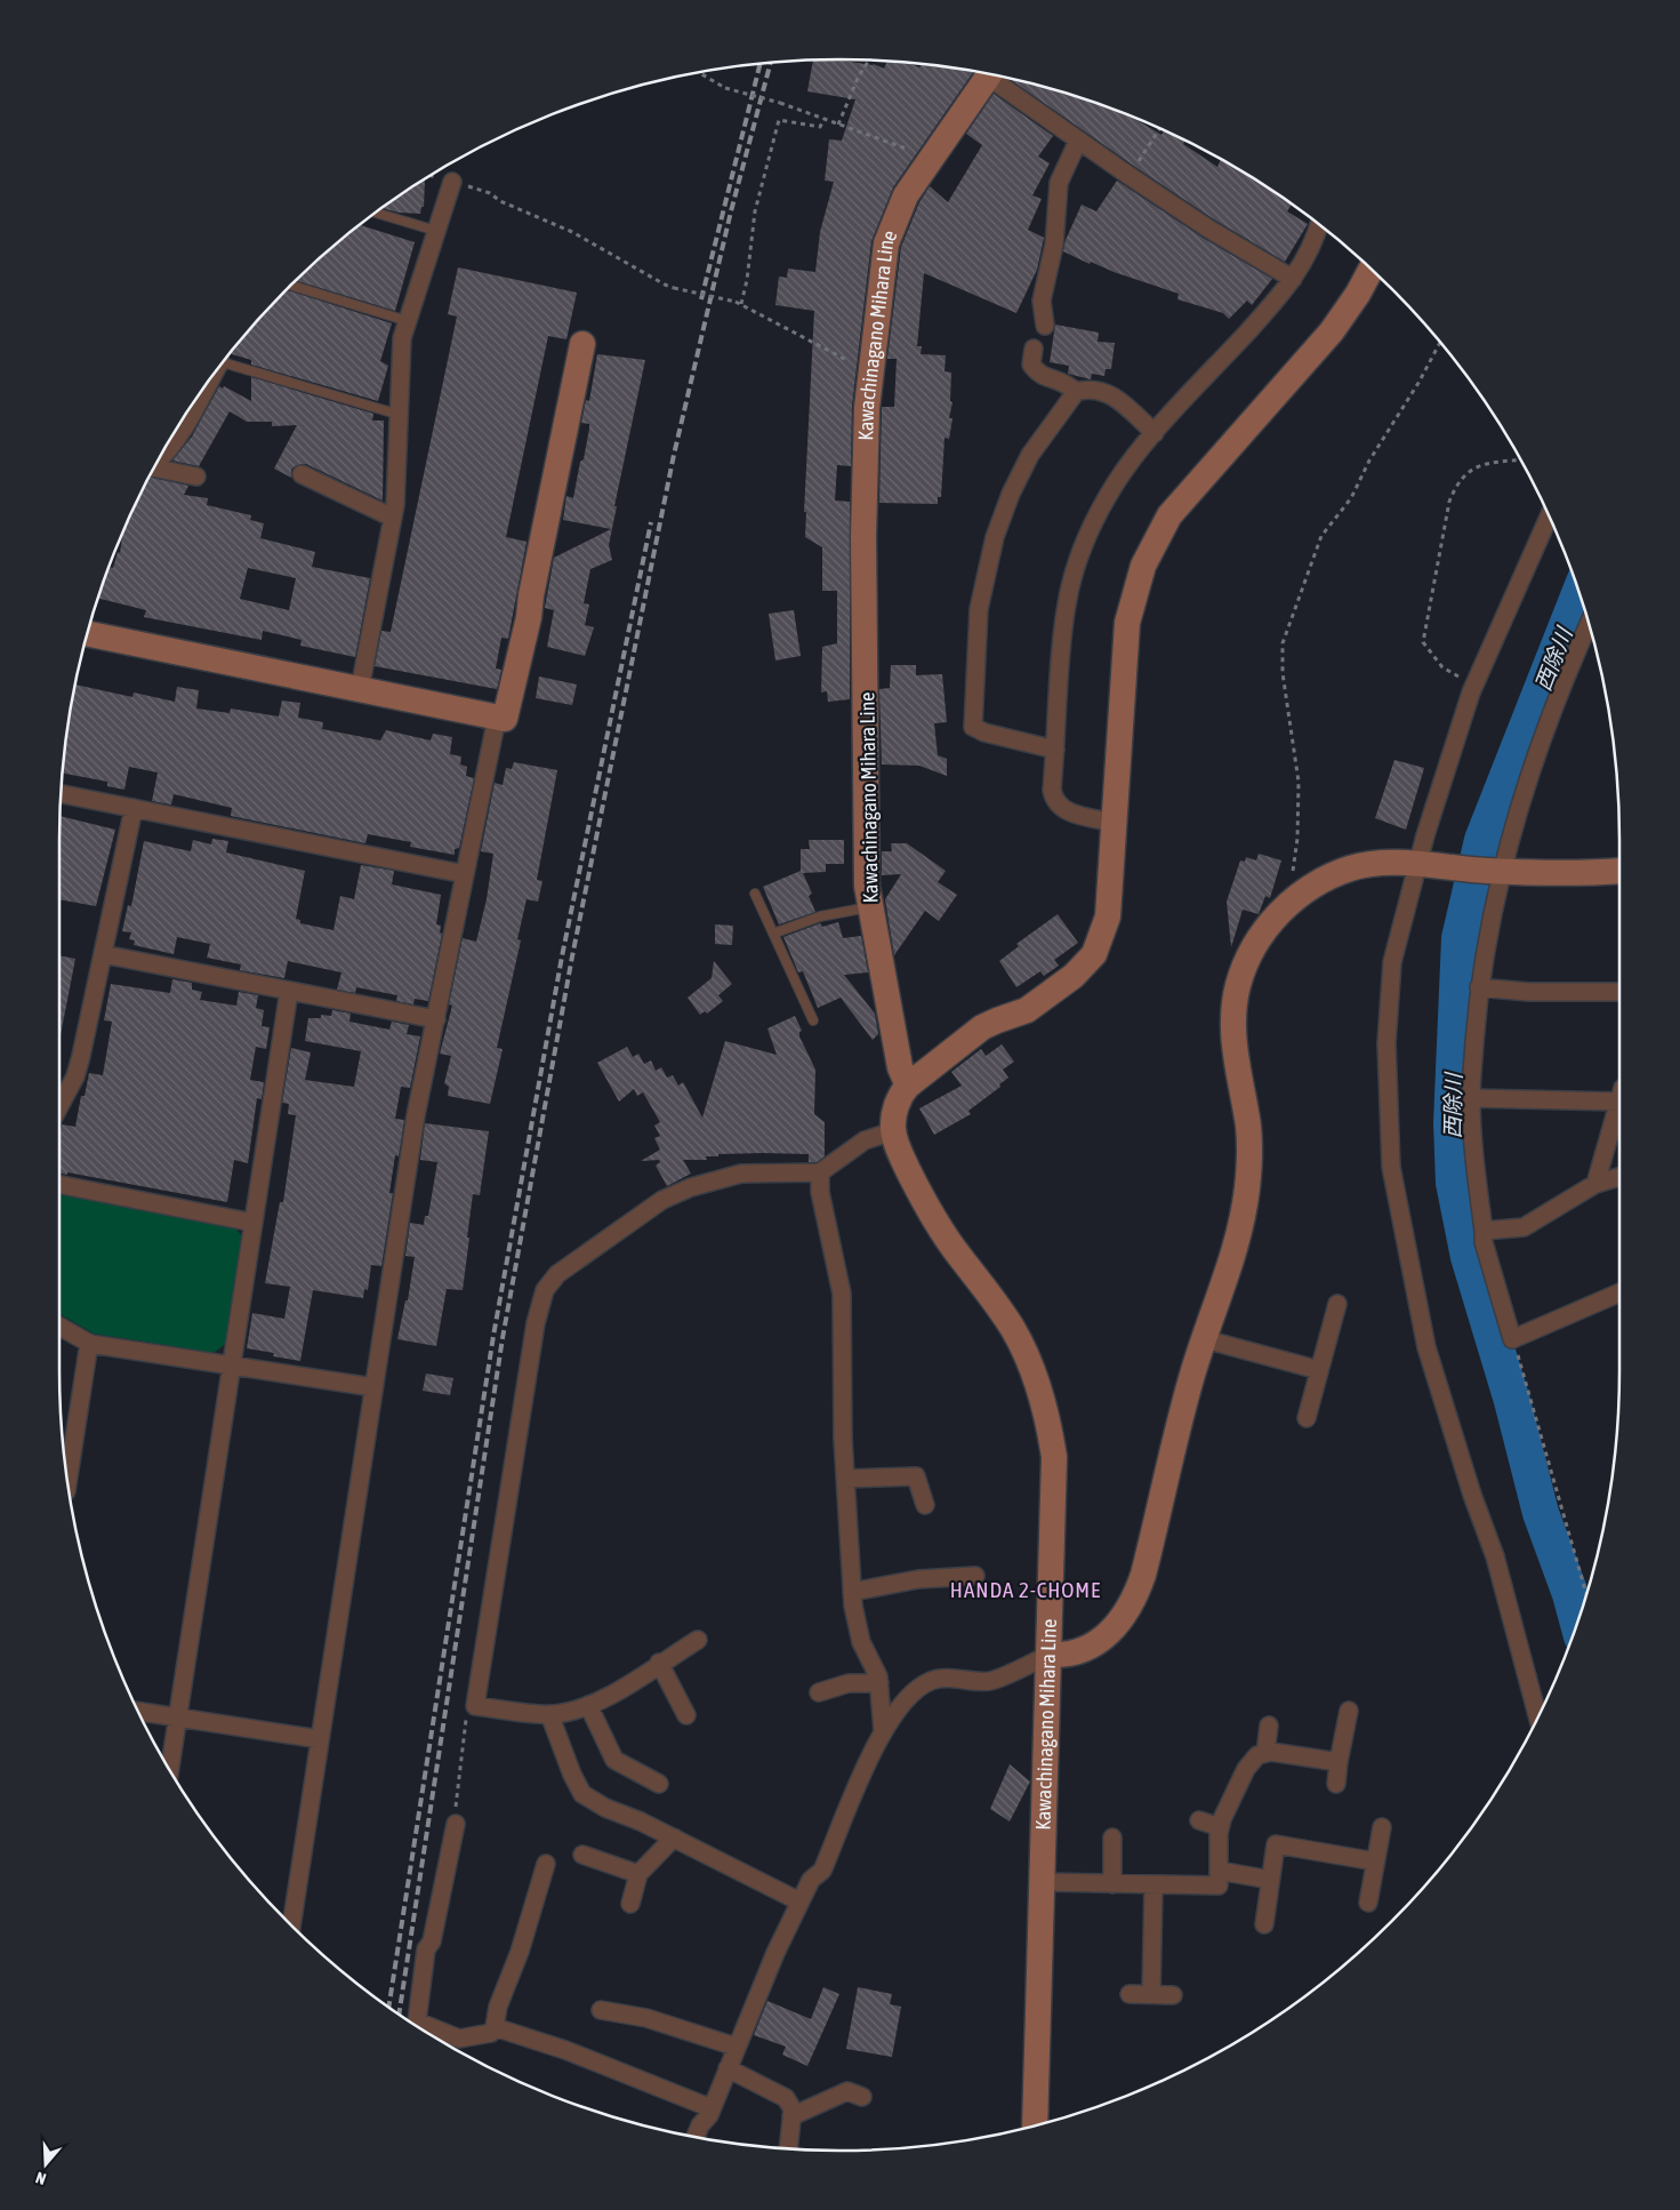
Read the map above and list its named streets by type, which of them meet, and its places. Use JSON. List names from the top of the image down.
{
  "streets": {
    "street": ["Kawachinagano Mihara Line"]
  },
  "districts": ["HANDA 2-CHOME"],
  "water": ["西除川"],
  "north": "bottom"
}
